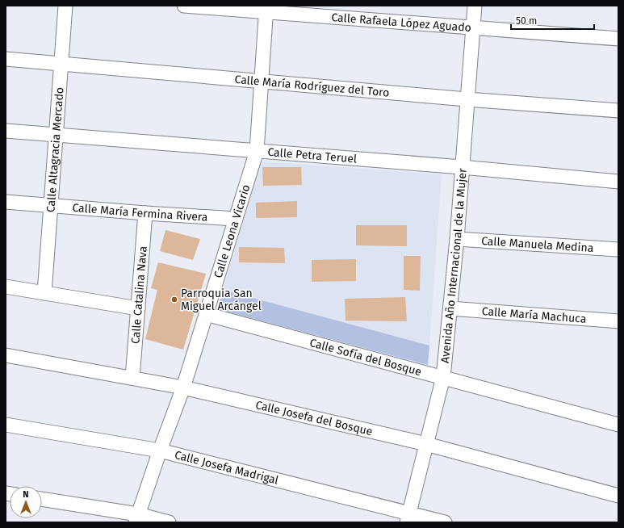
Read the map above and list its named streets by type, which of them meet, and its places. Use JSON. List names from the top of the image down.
{
  "streets": {
    "street": [
      "Calle Rafaela López Aguado",
      "Calle María Rodríguez del Toro",
      "Calle Altagracia Mercado",
      "Calle Petra Teruel",
      "Calle María Fermina Rivera",
      "Calle Leona Vicario",
      "Calle Manuela Medina",
      "Avenida Año Internacional de la Mujer",
      "Calle Catalina Nava",
      "Calle María Machuca",
      "Calle Sofía del Bosque",
      "Calle Josefa del Bosque",
      "Calle Josefa Madrigal"
    ]
  },
  "crossings": [
    ["Calle Rafaela López Aguado", "Calle Leona Vicario"],
    ["Calle Rafaela López Aguado", "Avenida Año Internacional de la Mujer"],
    ["Calle María Rodríguez del Toro", "Calle Altagracia Mercado"],
    ["Calle María Rodríguez del Toro", "Calle Leona Vicario"],
    ["Calle María Rodríguez del Toro", "Avenida Año Internacional de la Mujer"],
    ["Calle Altagracia Mercado", "Calle Petra Teruel"],
    ["Calle Altagracia Mercado", "Calle María Fermina Rivera"],
    ["Calle Petra Teruel", "Calle Leona Vicario"],
    ["Calle Petra Teruel", "Avenida Año Internacional de la Mujer"],
    ["Calle María Fermina Rivera", "Calle Leona Vicario"],
    ["Calle María Fermina Rivera", "Calle Catalina Nava"],
    ["Calle Leona Vicario", "Calle Sofía del Bosque"],
    ["Calle Leona Vicario", "Calle Josefa del Bosque"],
    ["Calle Leona Vicario", "Calle Josefa Madrigal"],
    ["Calle Manuela Medina", "Avenida Año Internacional de la Mujer"],
    ["Avenida Año Internacional de la Mujer", "Calle María Machuca"],
    ["Avenida Año Internacional de la Mujer", "Calle Sofía del Bosque"],
    ["Avenida Año Internacional de la Mujer", "Calle Josefa del Bosque"],
    ["Avenida Año Internacional de la Mujer", "Calle Josefa Madrigal"],
    ["Calle Catalina Nava", "Calle Josefa del Bosque"]
  ],
  "places": ["Parroquia San Miguel Arcángel"],
  "scale_bar": "50 m",
  "north": "top"
}
